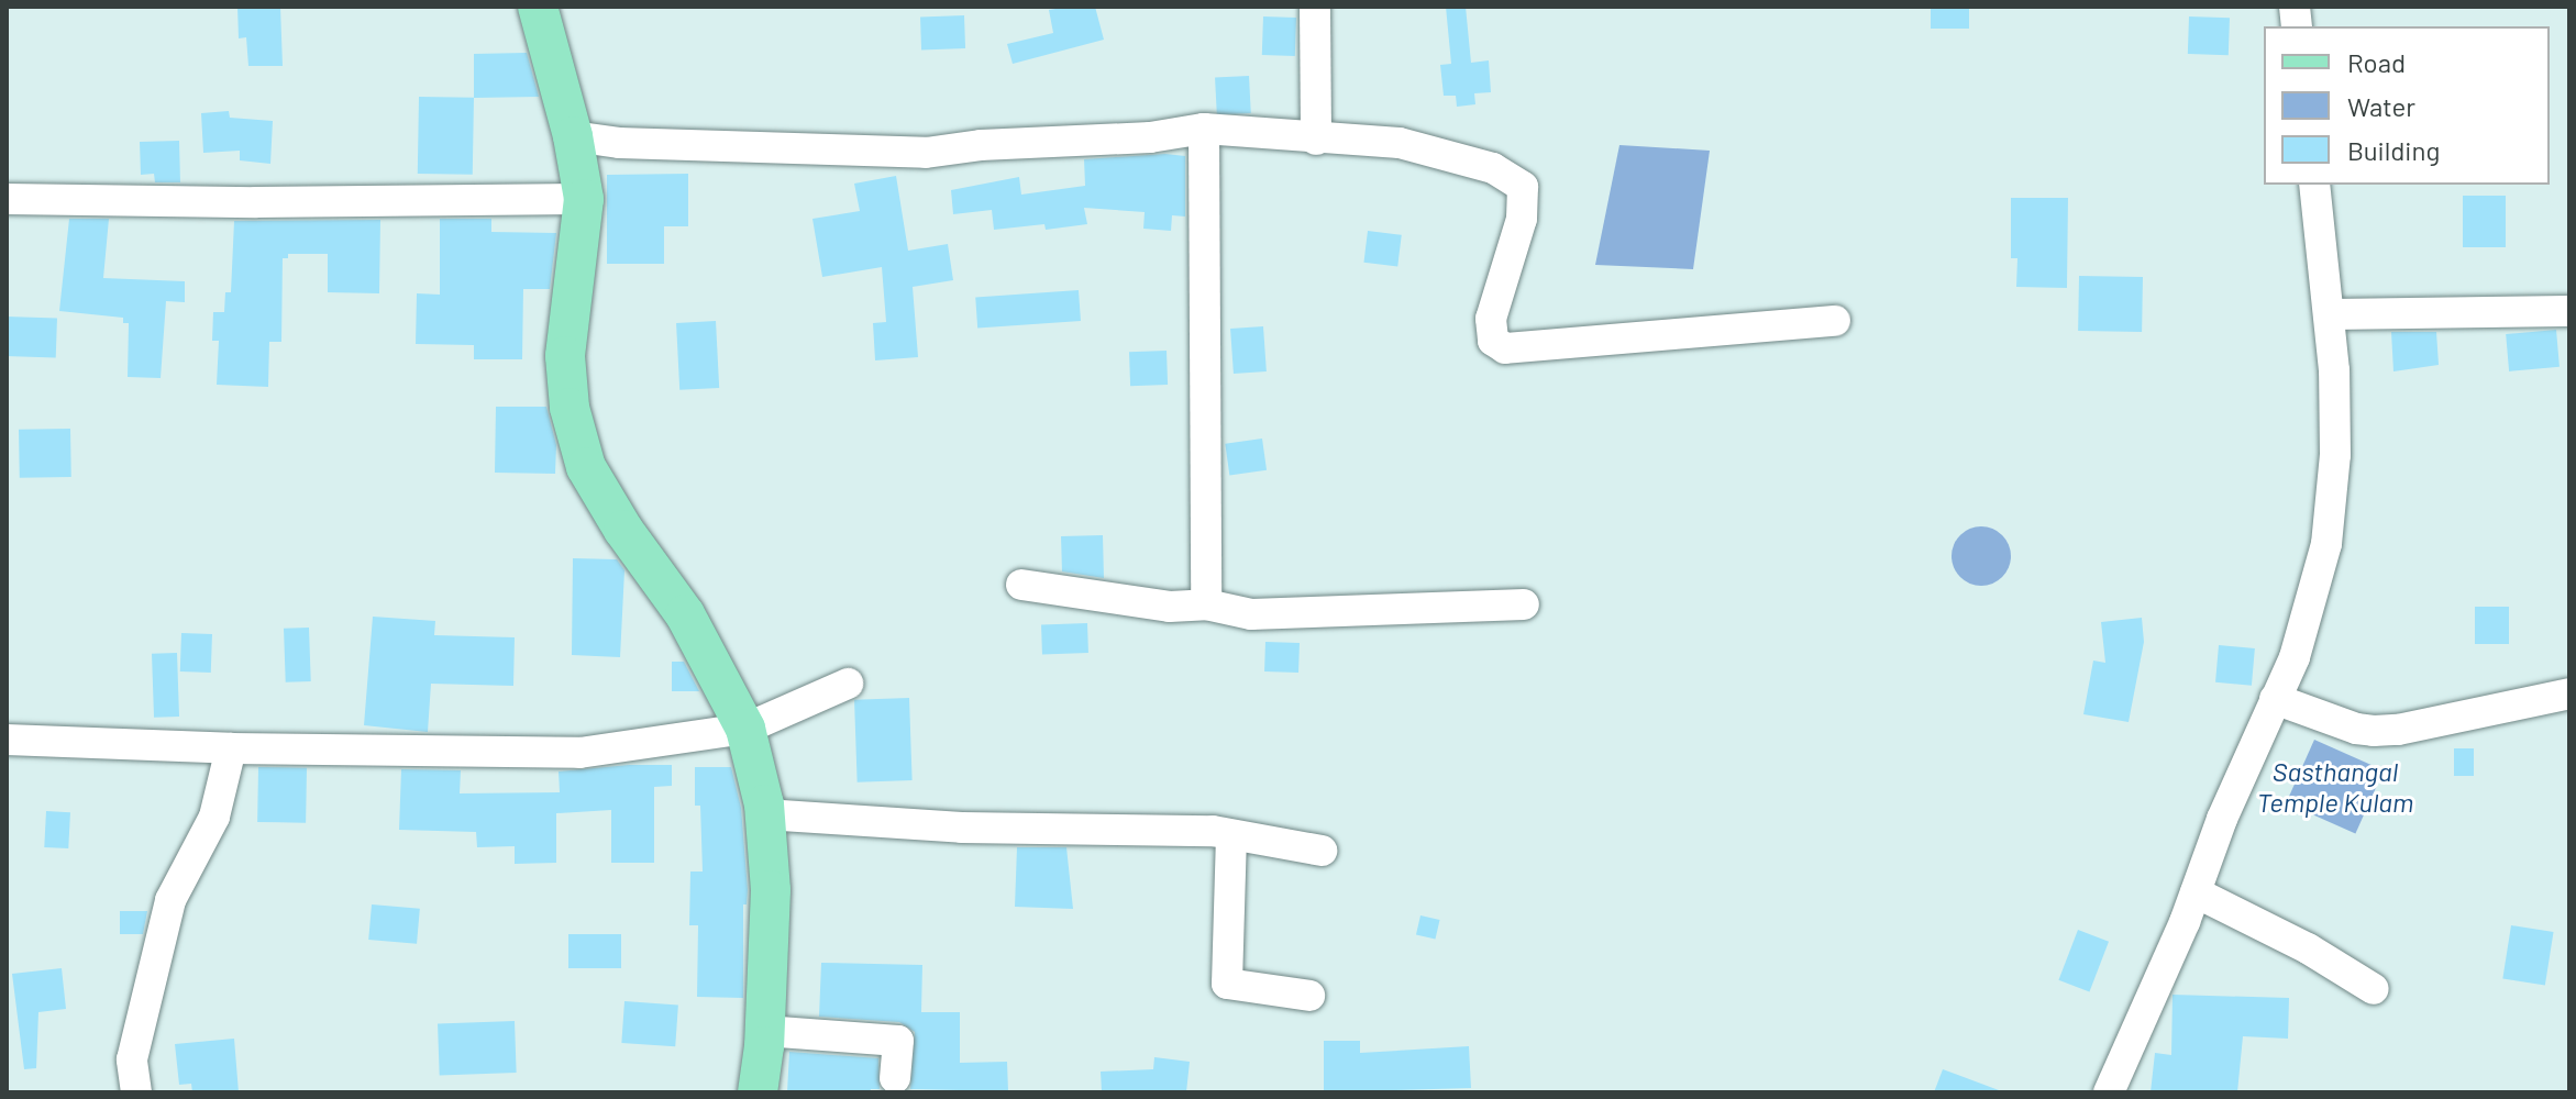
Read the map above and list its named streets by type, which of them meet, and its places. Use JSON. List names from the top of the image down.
{
  "water": ["Sasthangal Temple Kulam"],
  "legend": ["Road", "Water", "Building"]
}
